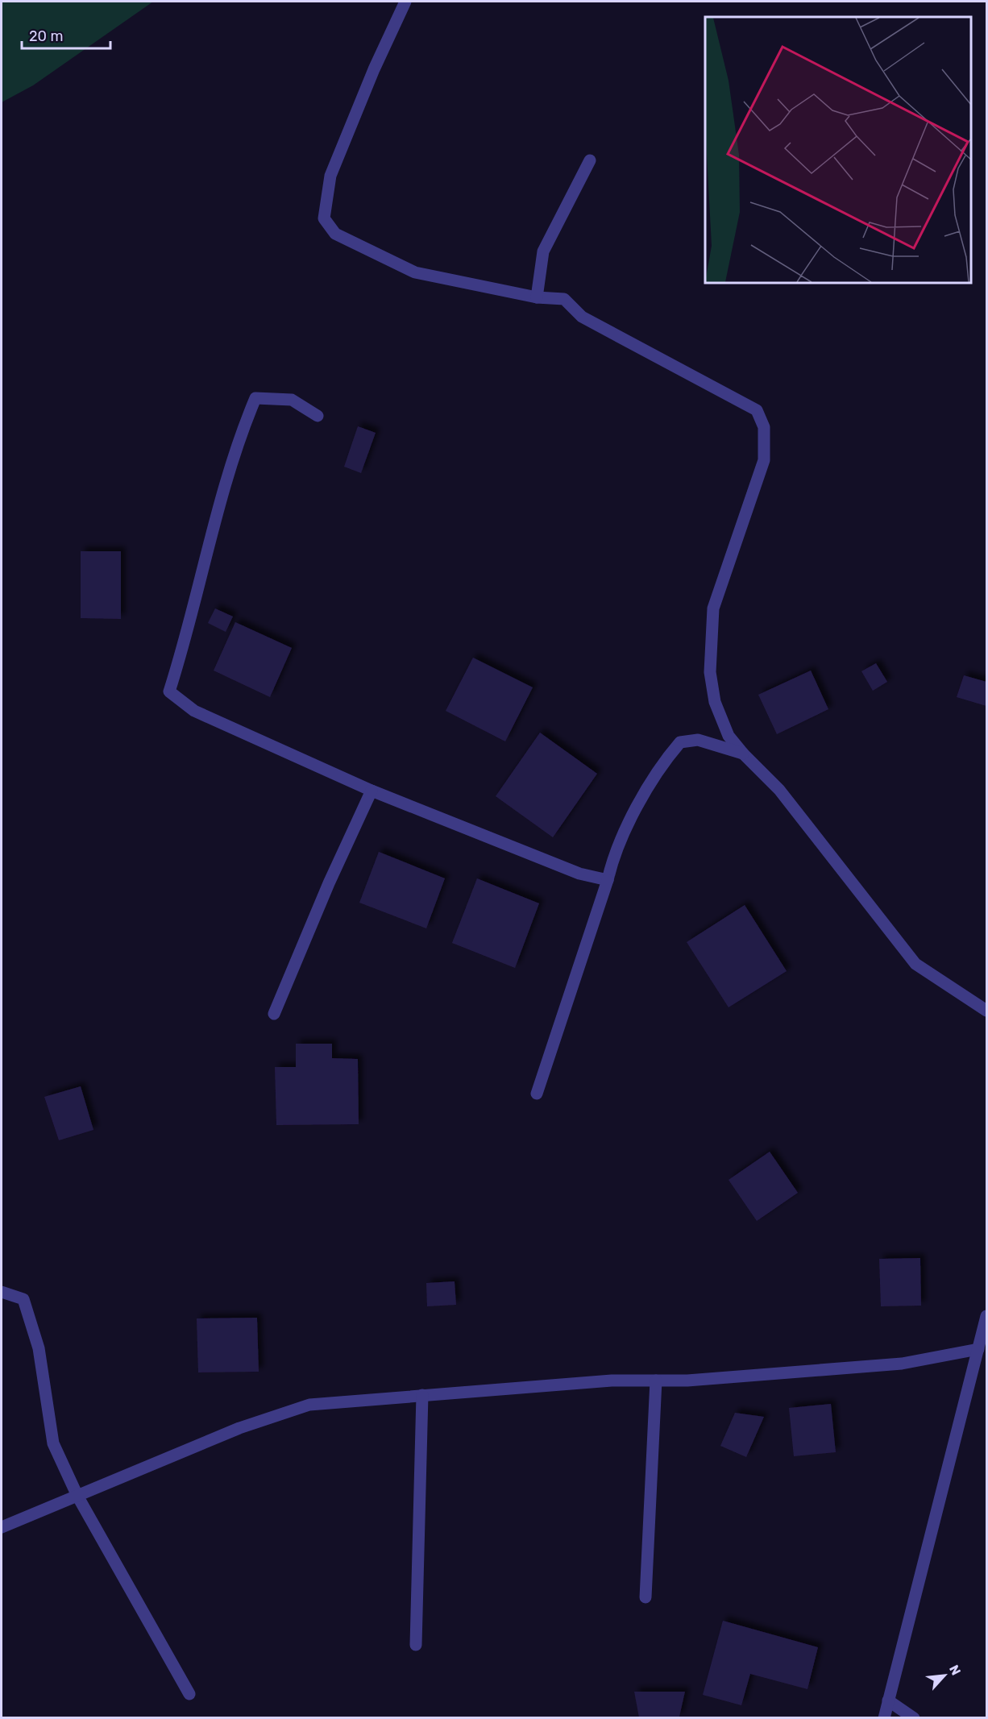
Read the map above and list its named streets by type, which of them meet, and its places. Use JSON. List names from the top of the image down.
{
  "scale_bar": "20 m",
  "north": "top right"
}
